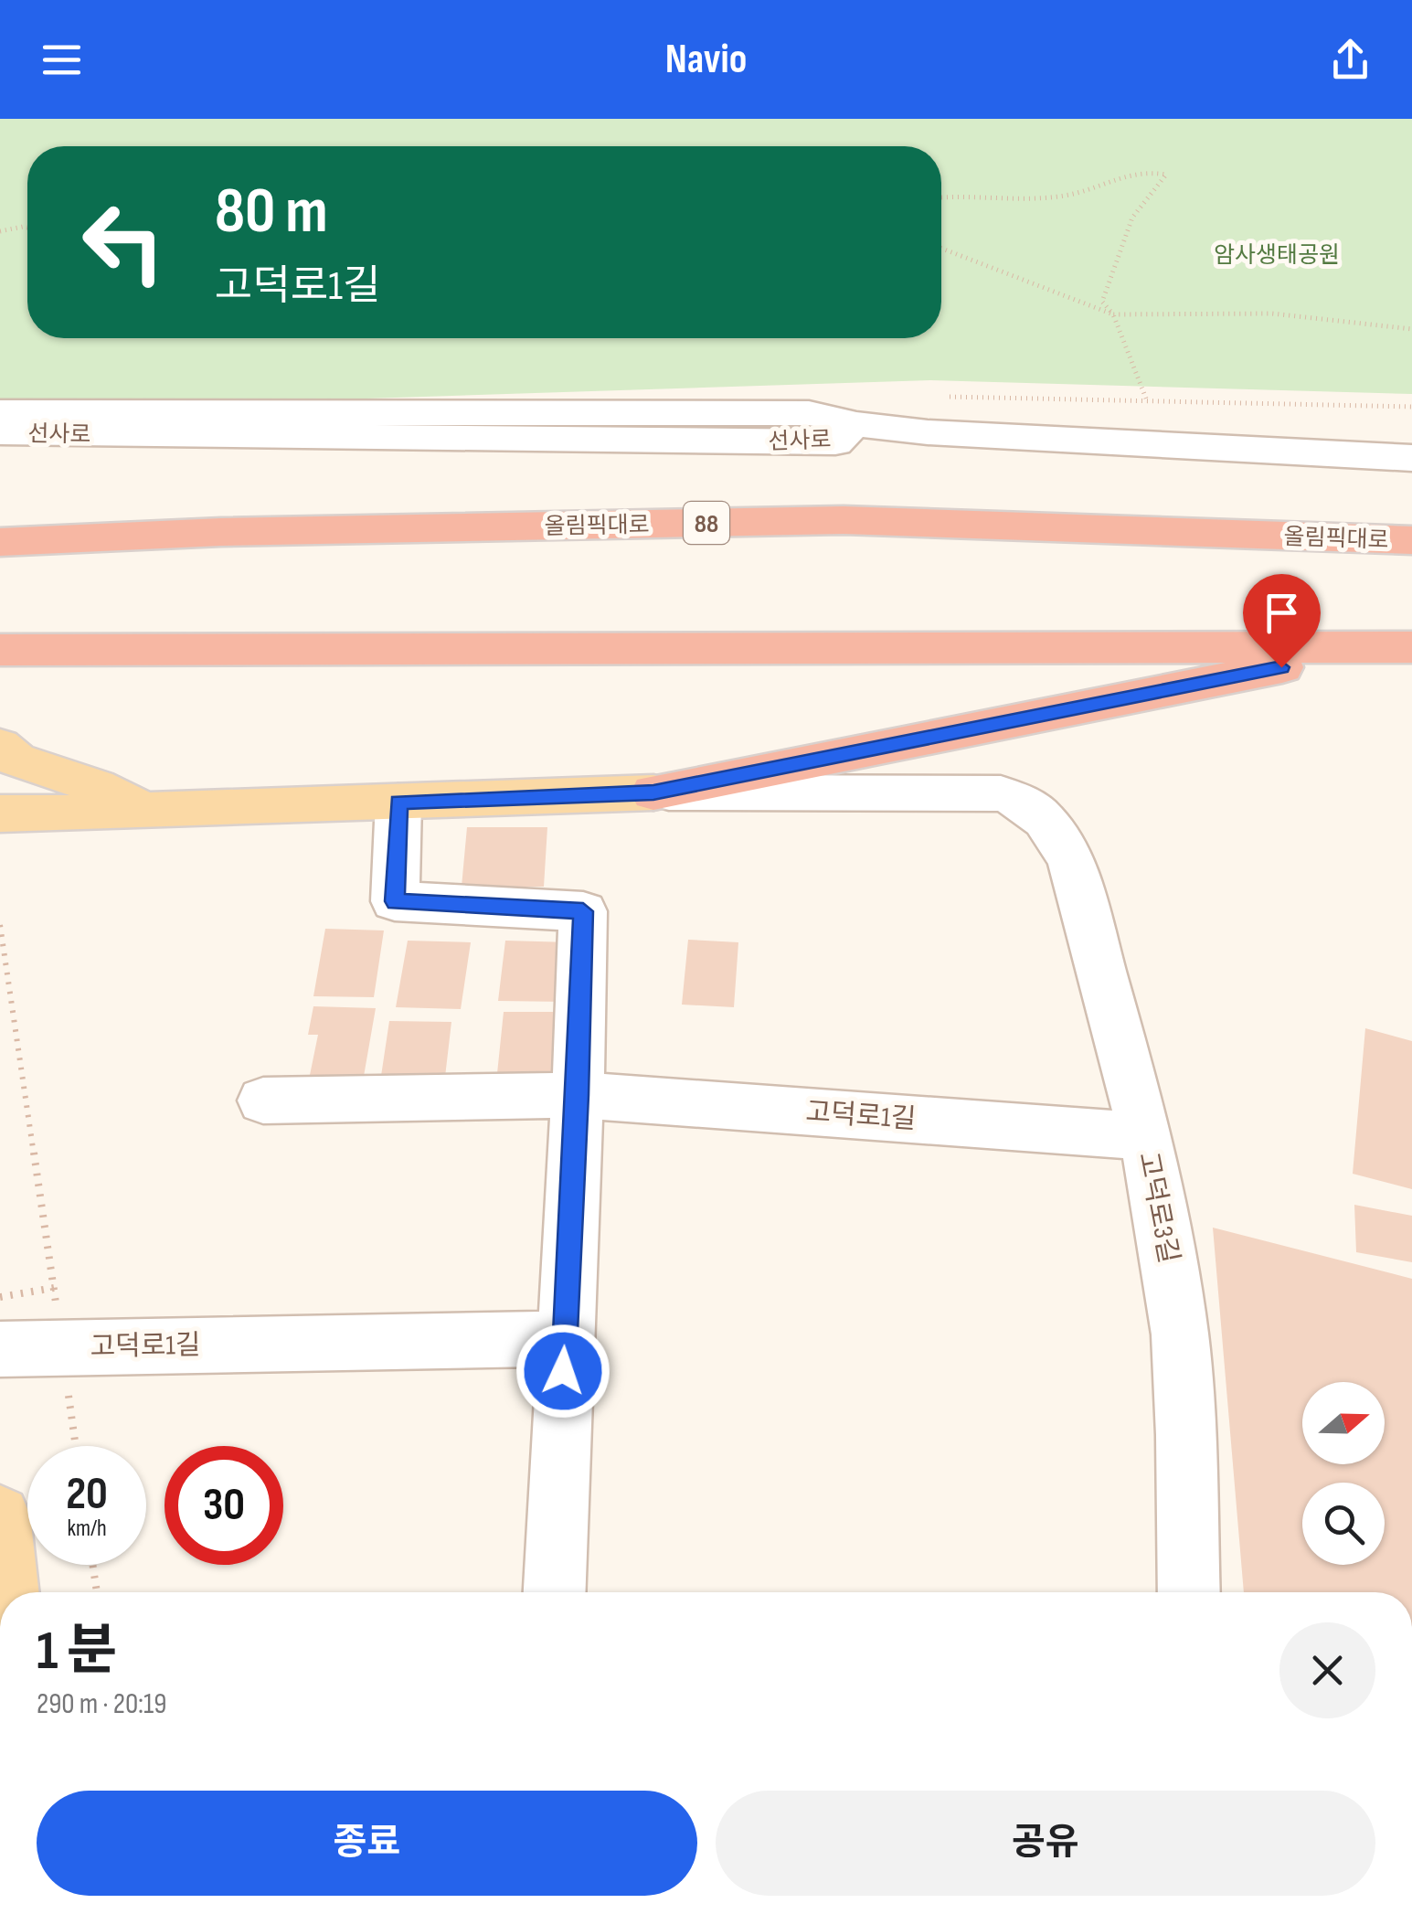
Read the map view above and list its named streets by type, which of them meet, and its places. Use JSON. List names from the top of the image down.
{
  "streets": {
    "highway": ["88", "올림픽대로"],
    "street": ["선사로", "고덕로1길", "고덕로3길"]
  },
  "crossings": [
    ["고덕로1길", "고덕로3길"]
  ],
  "parks": ["암사생태공원"],
  "north": "right",
  "page": {
    "header": "Navio",
    "turn": ["80 m", "고덕로1길"],
    "speed": "20 km/h",
    "limit": "30",
    "heading": ["1 분", "290 m · 20:19"],
    "buttons": ["종료", "공유"]
  }
}
